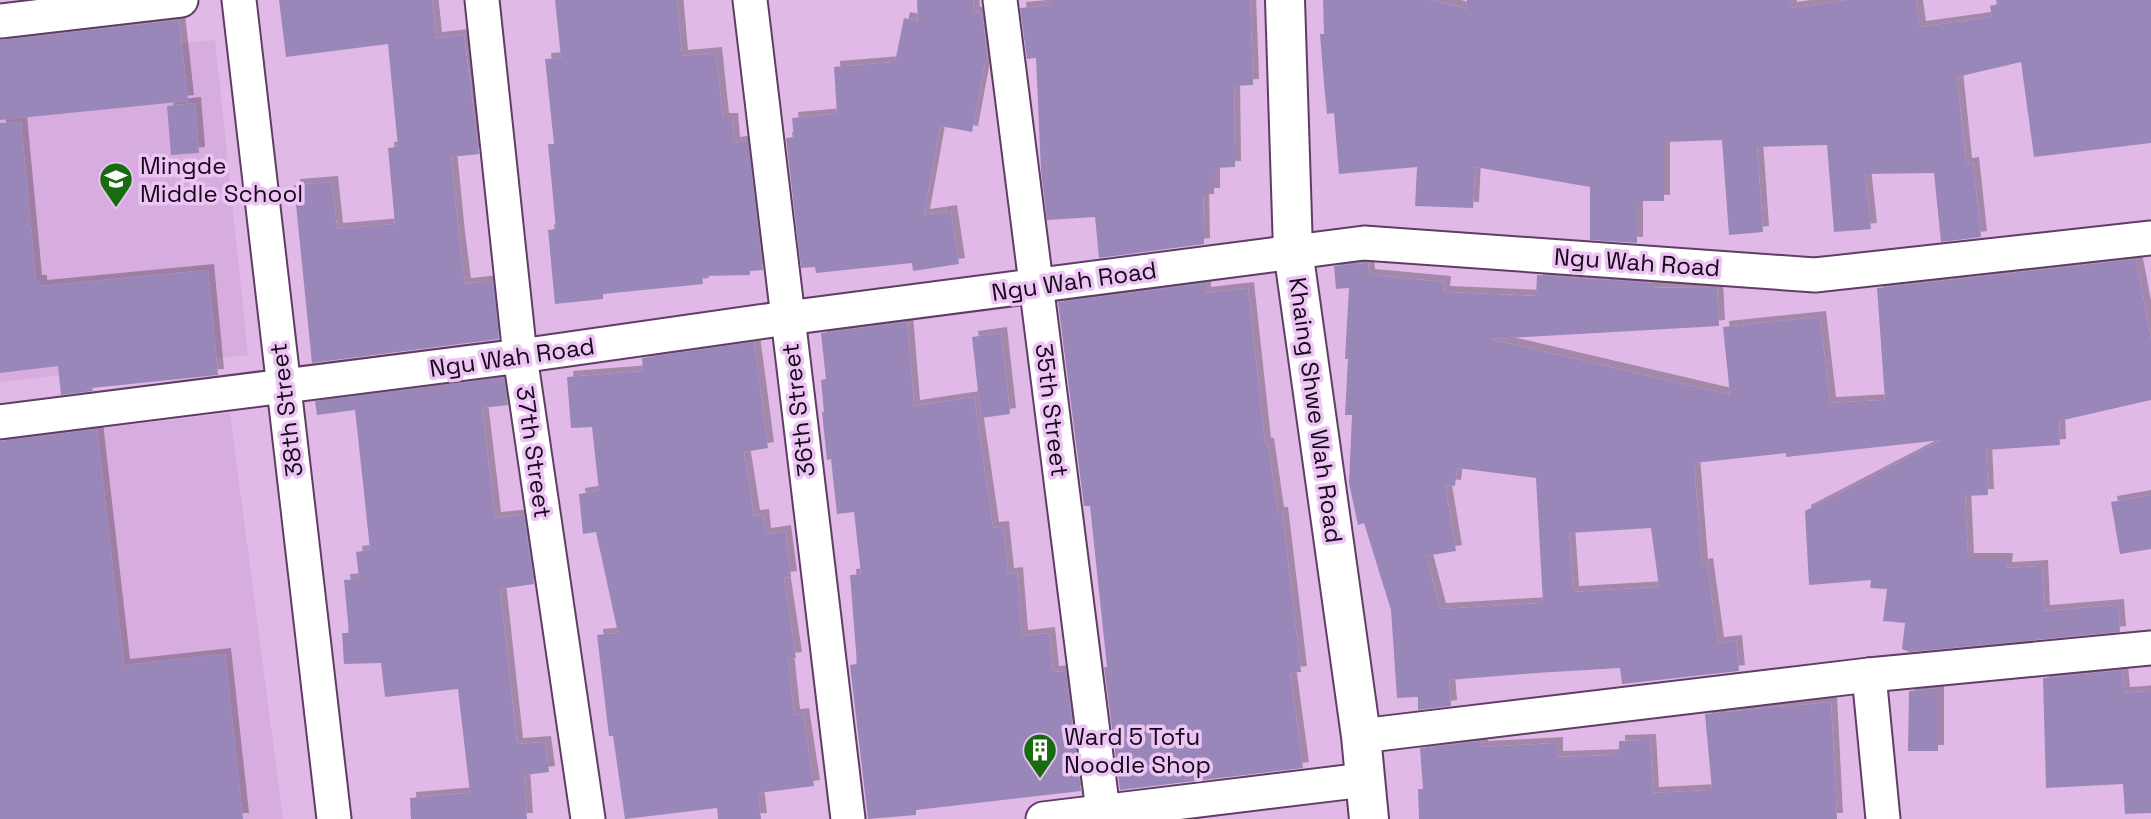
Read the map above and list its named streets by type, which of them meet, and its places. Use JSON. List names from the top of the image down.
{
  "streets": {
    "street": [
      "Ngu Wah Road",
      "38th Street",
      "36th Street",
      "35th Street",
      "Khaing Shwe Wah Road",
      "37th Street"
    ]
  },
  "crossings": [
    ["Ngu Wah Road", "38th Street"],
    ["Ngu Wah Road", "36th Street"],
    ["Ngu Wah Road", "35th Street"],
    ["Ngu Wah Road", "Khaing Shwe Wah Road"],
    ["Ngu Wah Road", "37th Street"]
  ],
  "places": {
    "school or university": ["Mingde Middle School"],
    "building": ["Ward 5 Tofu Noodle Shop"]
  }
}
